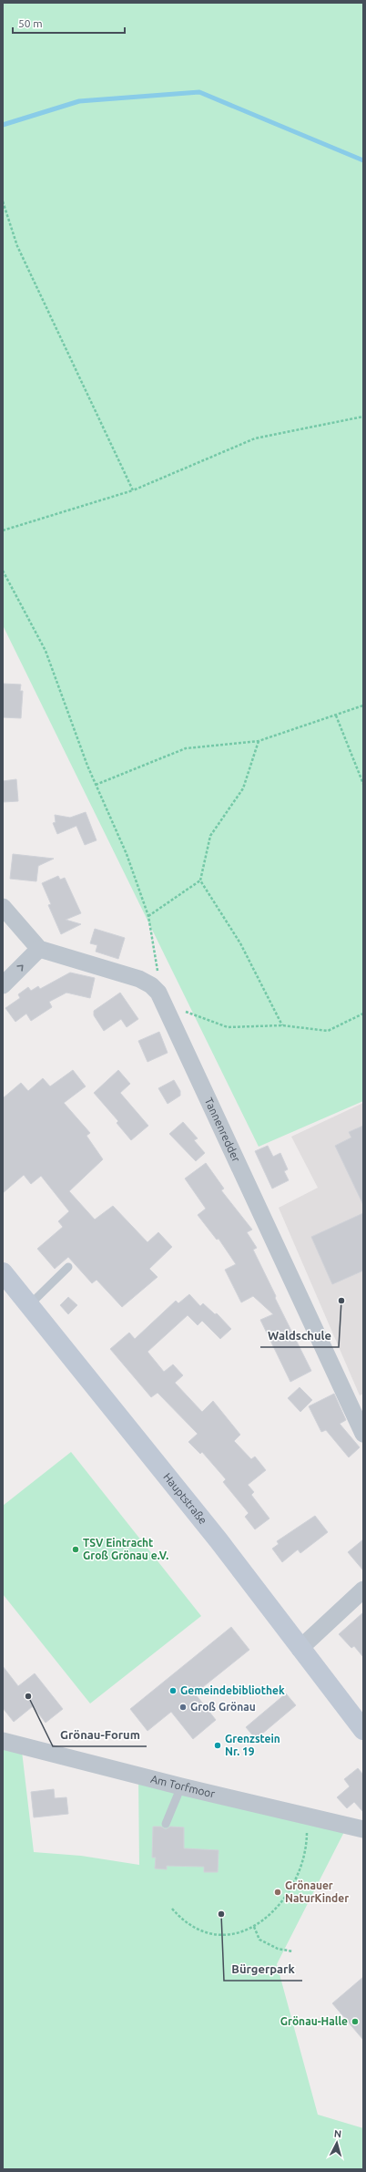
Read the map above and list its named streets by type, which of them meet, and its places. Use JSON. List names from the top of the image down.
{
  "streets": {
    "main road": ["Hauptstraße"],
    "street": ["Tannenredder", "Am Torfmoor"]
  },
  "places": [
    "Waldschule",
    "TSV Eintracht Groß Grönau e.V.",
    "Gemeindebibliothek",
    "Grönau-Forum",
    "Groß Grönau",
    "Grenzstein Nr. 19",
    "Grönauer NaturKinder",
    "Bürgerpark",
    "Grönau-Halle"
  ],
  "scale_bar": "50 m",
  "north": "top"
}
